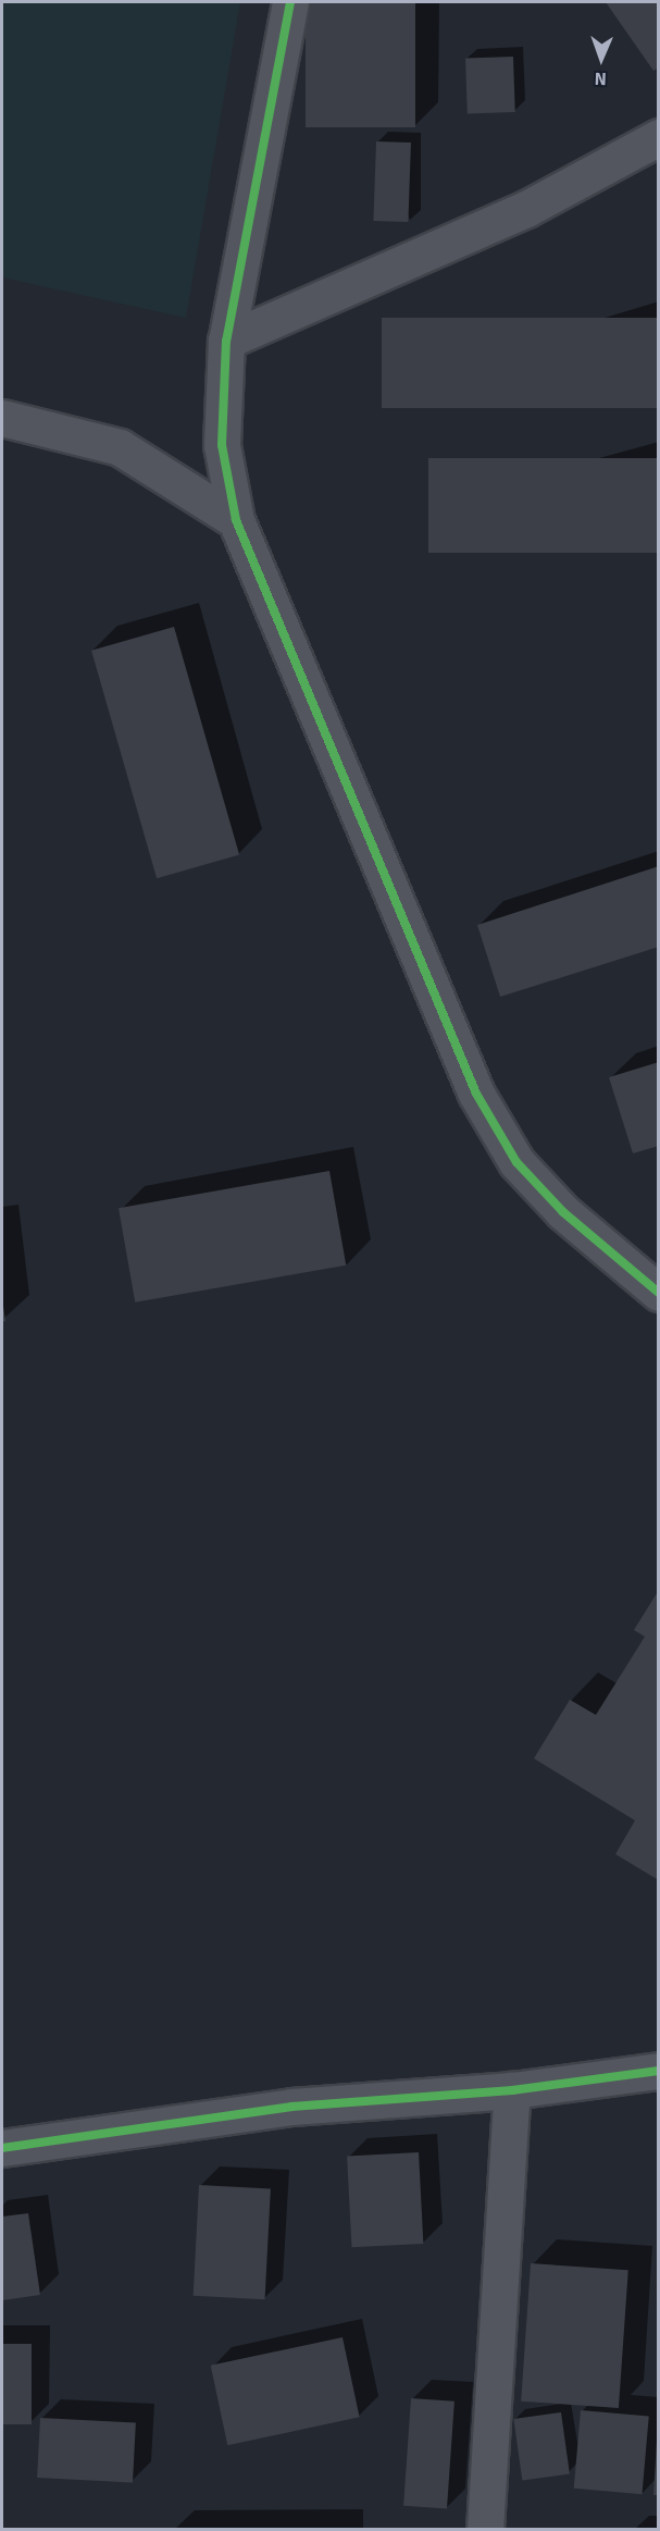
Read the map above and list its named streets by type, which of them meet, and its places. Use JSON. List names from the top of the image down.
{
  "north": "bottom"
}
